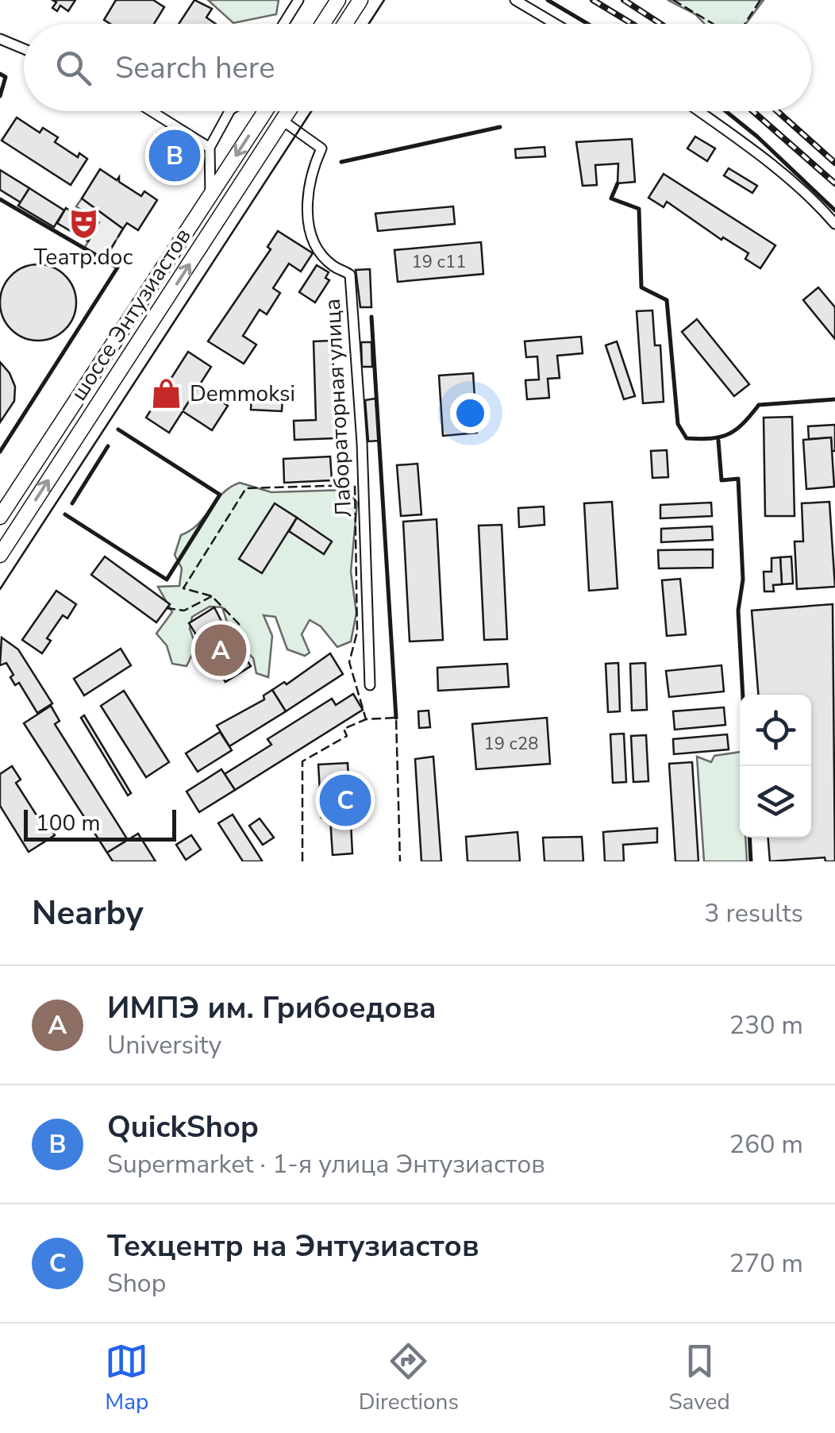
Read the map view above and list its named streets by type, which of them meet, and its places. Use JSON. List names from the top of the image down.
{
  "streets": {
    "main road": ["шоссе Энтузиастов"],
    "street": ["Лабораторная улица"]
  },
  "crossings": [
    ["шоссе Энтузиастов", "Лабораторная улица"]
  ],
  "places": {
    "theatre": ["Театр.doc"],
    "shop": ["Demmoksi"]
  },
  "house_numbers": ["19 с11", "19 с28"],
  "scale_bar": "100 m",
  "page": {
    "search": "Search here",
    "pins": ["B", "A", "C"],
    "scale": "100 m",
    "heading": ["Nearby", "3 results"],
    "list": [
      {
        "mark": "A",
        "name": "ИМПЭ им. Грибоедова",
        "note": "University",
        "value": "230 m"
      },
      {
        "mark": "B",
        "name": "QuickShop",
        "note": "Supermarket · 1-я улица Энтузиастов",
        "value": "260 m"
      },
      {
        "mark": "C",
        "name": "Техцентр на Энтузиастов",
        "note": "Shop",
        "value": "270 m"
      }
    ],
    "nav": ["Map", "Directions", "Saved"]
  }
}
